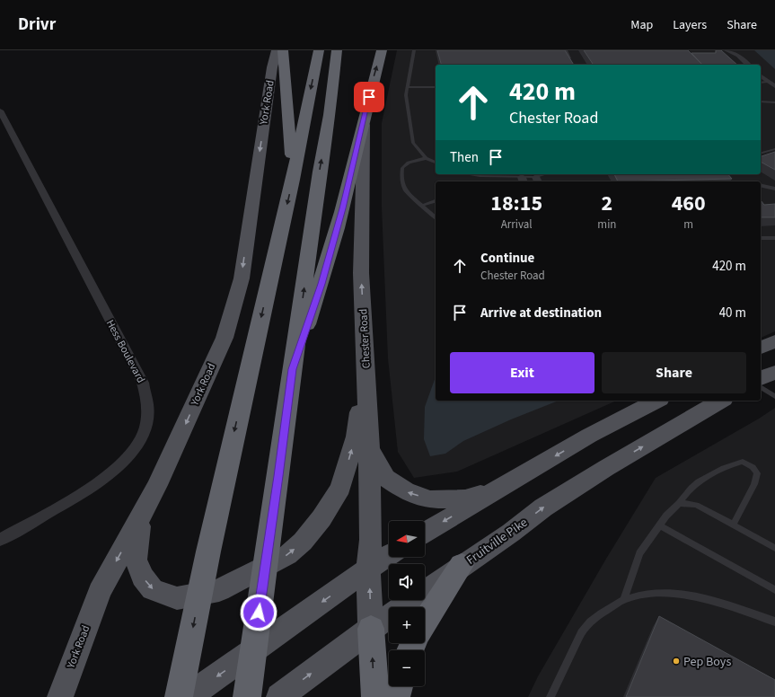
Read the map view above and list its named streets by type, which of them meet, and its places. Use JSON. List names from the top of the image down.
{
  "streets": {
    "highway": ["Chester Road"],
    "main road": ["York Road", "Fruitville Pike"],
    "street": ["Hess Boulevard"]
  },
  "crossings": [
    ["Chester Road", "Fruitville Pike"]
  ],
  "one_way": ["York Road"],
  "places": ["Pep Boys"],
  "north": "left",
  "page": {
    "header": "Drivr",
    "nav": ["Map", "Layers", "Share"],
    "turn": ["420 m", "Chester Road"],
    "then": "Then",
    "eta": [
      "18:15",
      "Arrival",
      "2",
      "min",
      "460",
      "m"
    ],
    "list": [
      {
        "name": "Continue",
        "note": "Chester Road",
        "value": "420 m"
      },
      {
        "name": "Arrive at destination",
        "value": "40 m"
      }
    ],
    "buttons": ["Exit", "Share"],
    "map_buttons": ["+", "−"]
  }
}
